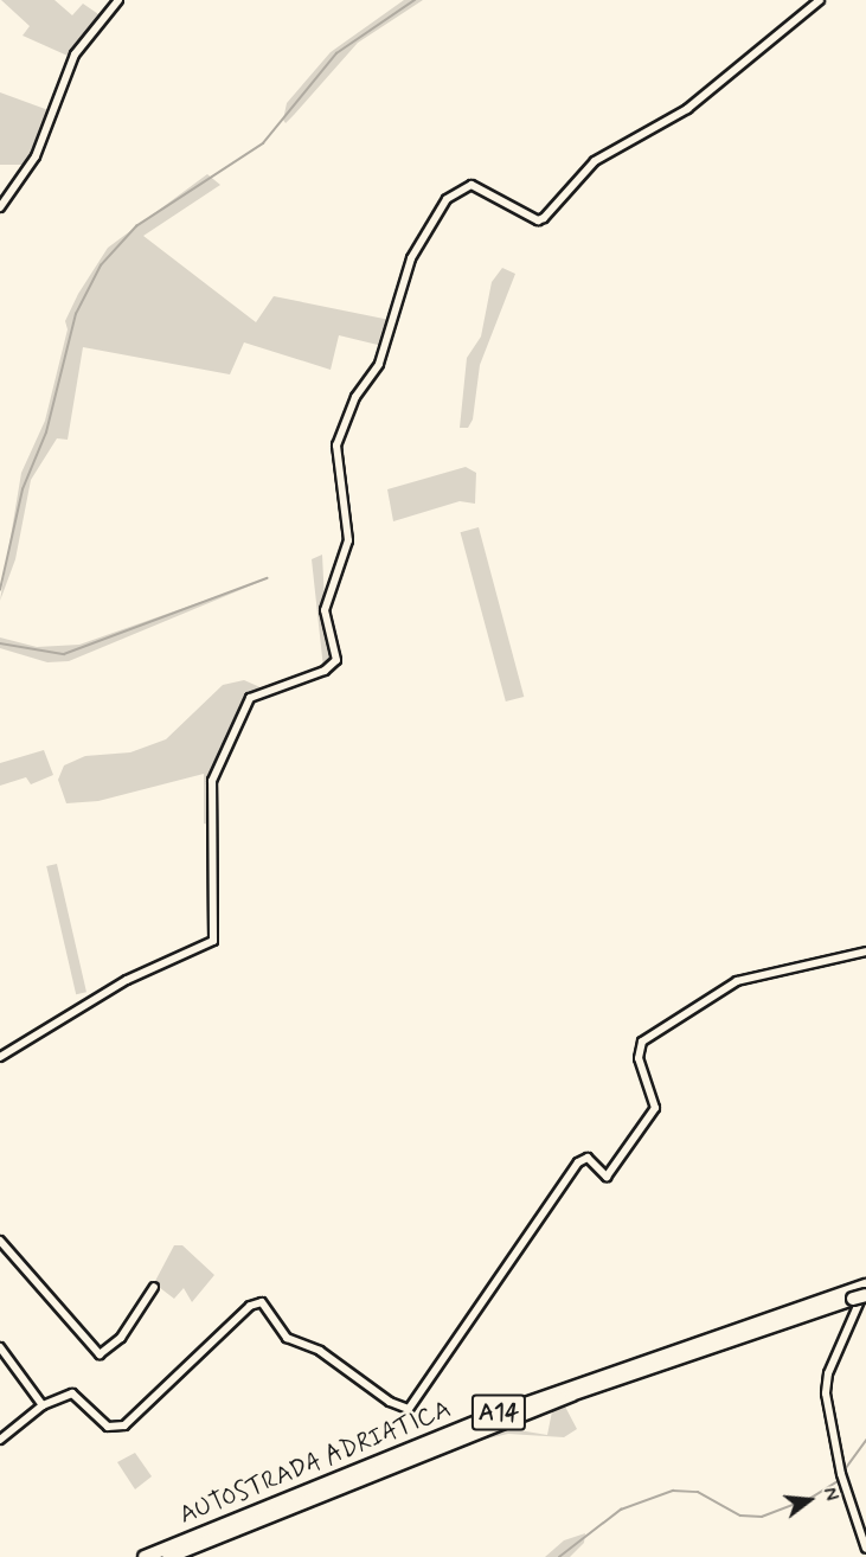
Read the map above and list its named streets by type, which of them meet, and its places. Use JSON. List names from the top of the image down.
{
  "streets": {
    "highway": ["A14", "AUTOSTRADA ADRIATICA"]
  },
  "north": "right"
}
